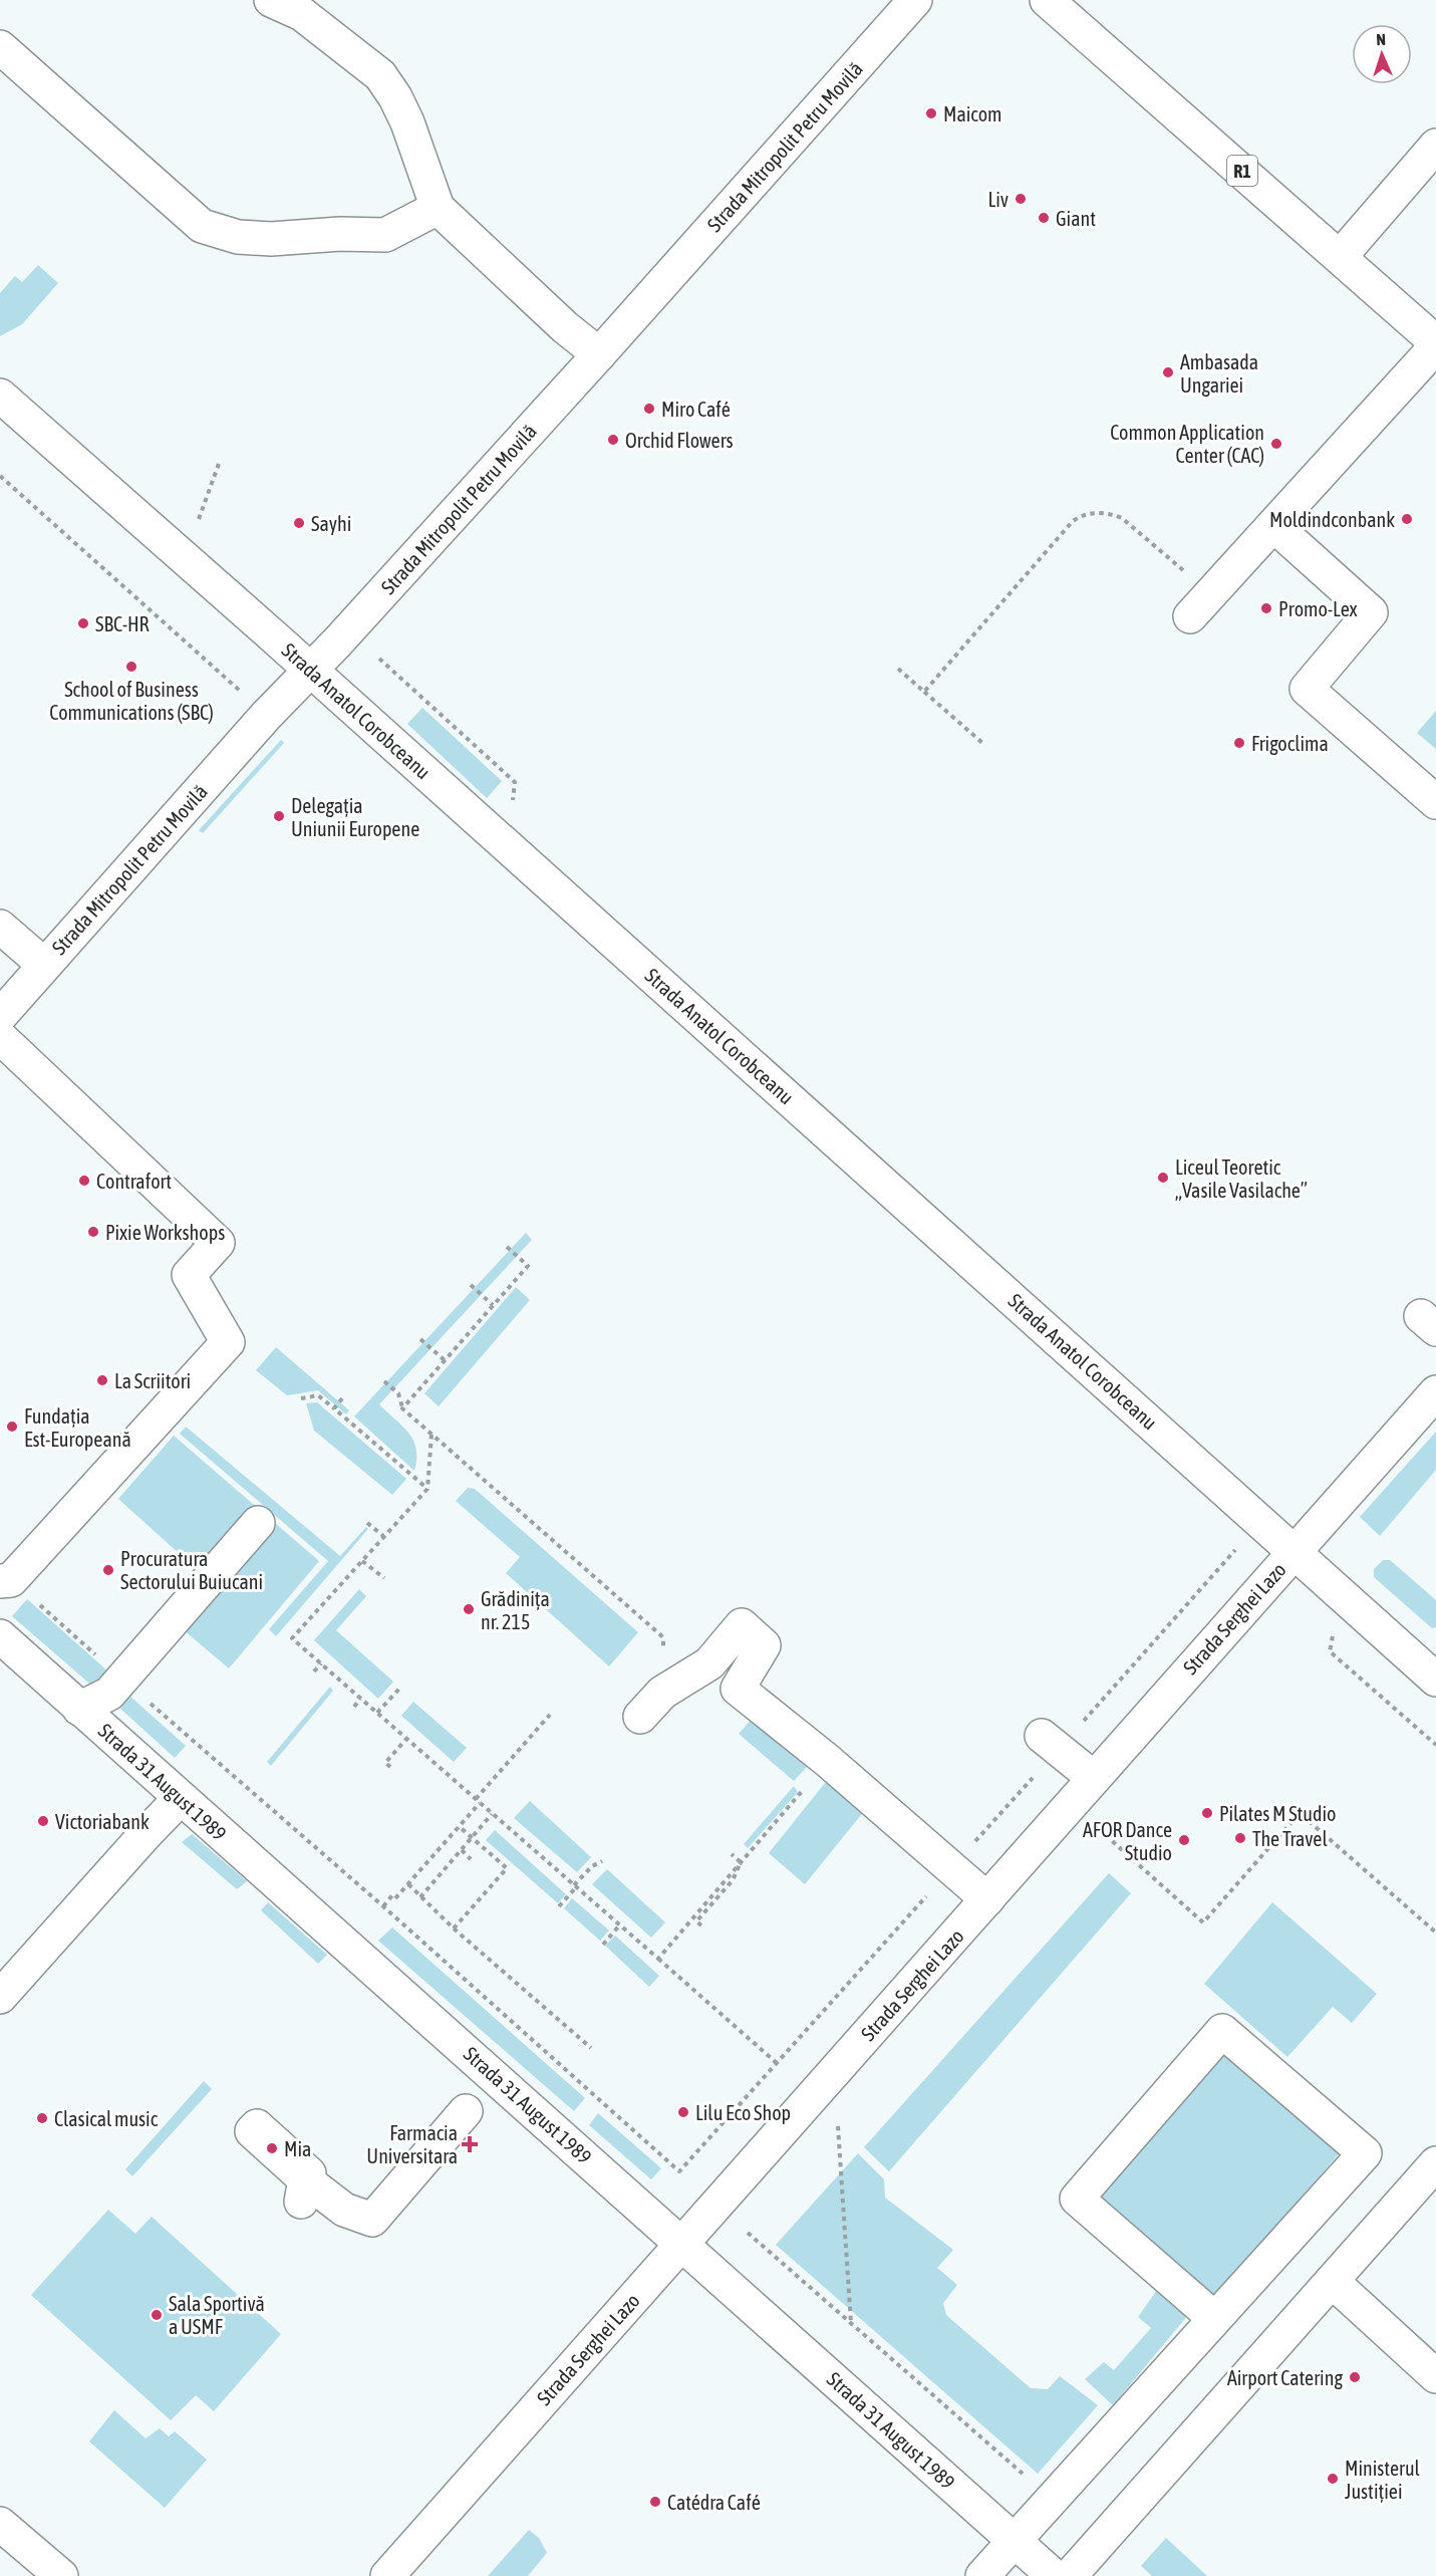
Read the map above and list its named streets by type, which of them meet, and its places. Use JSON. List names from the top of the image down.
{
  "streets": {
    "street": [
      "Strada Mitropolit Petru Movilă",
      "R1",
      "Strada Anatol Corobceanu",
      "Strada Serghei Lazo",
      "Strada 31 August 1989"
    ]
  },
  "crossings": [
    ["Strada Mitropolit Petru Movilă", "Strada Anatol Corobceanu"],
    ["Strada Anatol Corobceanu", "Strada Serghei Lazo"],
    ["Strada Serghei Lazo", "Strada 31 August 1989"]
  ],
  "places": {
    "other": [
      "Maicom",
      "Liv",
      "Giant",
      "Ambasada Ungariei",
      "Miro Café",
      "Orchid Flowers",
      "Common Application Center (CAC)",
      "Moldindconbank",
      "Sayhi",
      "Promo-Lex",
      "SBC-HR",
      "School of Business Communications (SBC)",
      "Frigoclima",
      "Delegația Uniunii Europene",
      "Liceul Teoretic „Vasile Vasilache”",
      "Contrafort",
      "Pixie Workshops",
      "La Scriitori",
      "Fundația Est-Europeană",
      "Procuratura Sectorului Buiucani",
      "Grădinița nr. 215",
      "Pilates M Studio",
      "Victoriabank",
      "The Travel",
      "AFOR Dance Studio",
      "Lilu Eco Shop",
      "Clasical music",
      "Mia",
      "Sala Sportivă a USMF",
      "Airport Catering",
      "Ministerul Justiției",
      "Catédra Café"
    ],
    "health": ["Farmacia Universitara"]
  },
  "north": "top"
}
